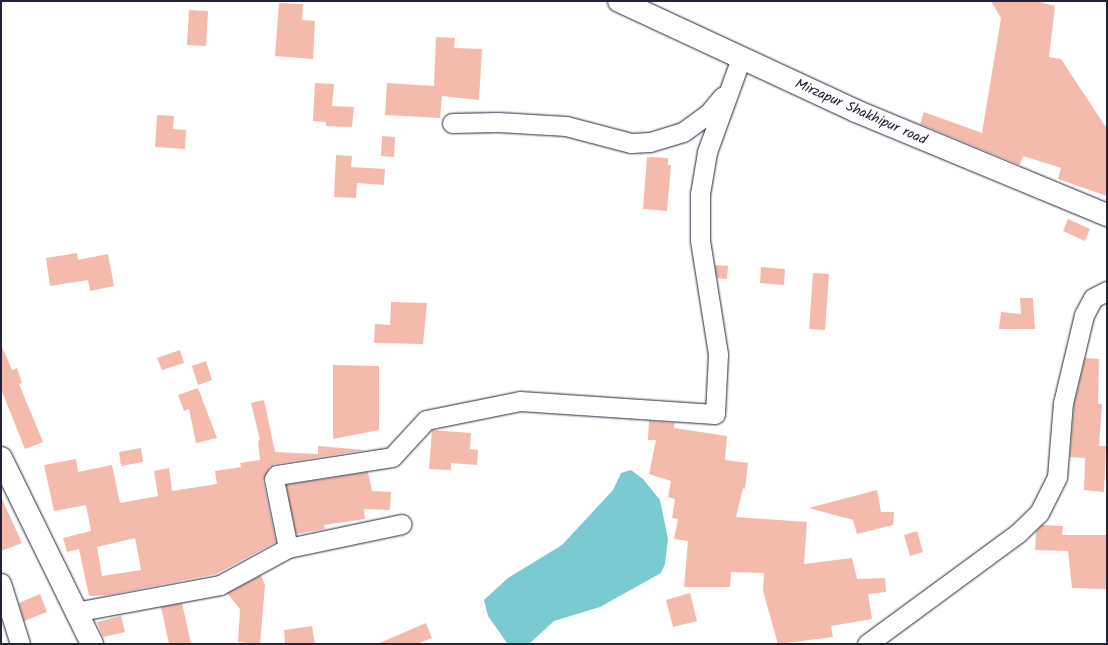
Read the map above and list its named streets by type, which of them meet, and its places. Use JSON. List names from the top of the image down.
{
  "streets": {
    "main road": ["Mirzapur Shakhipur road"]
  }
}
